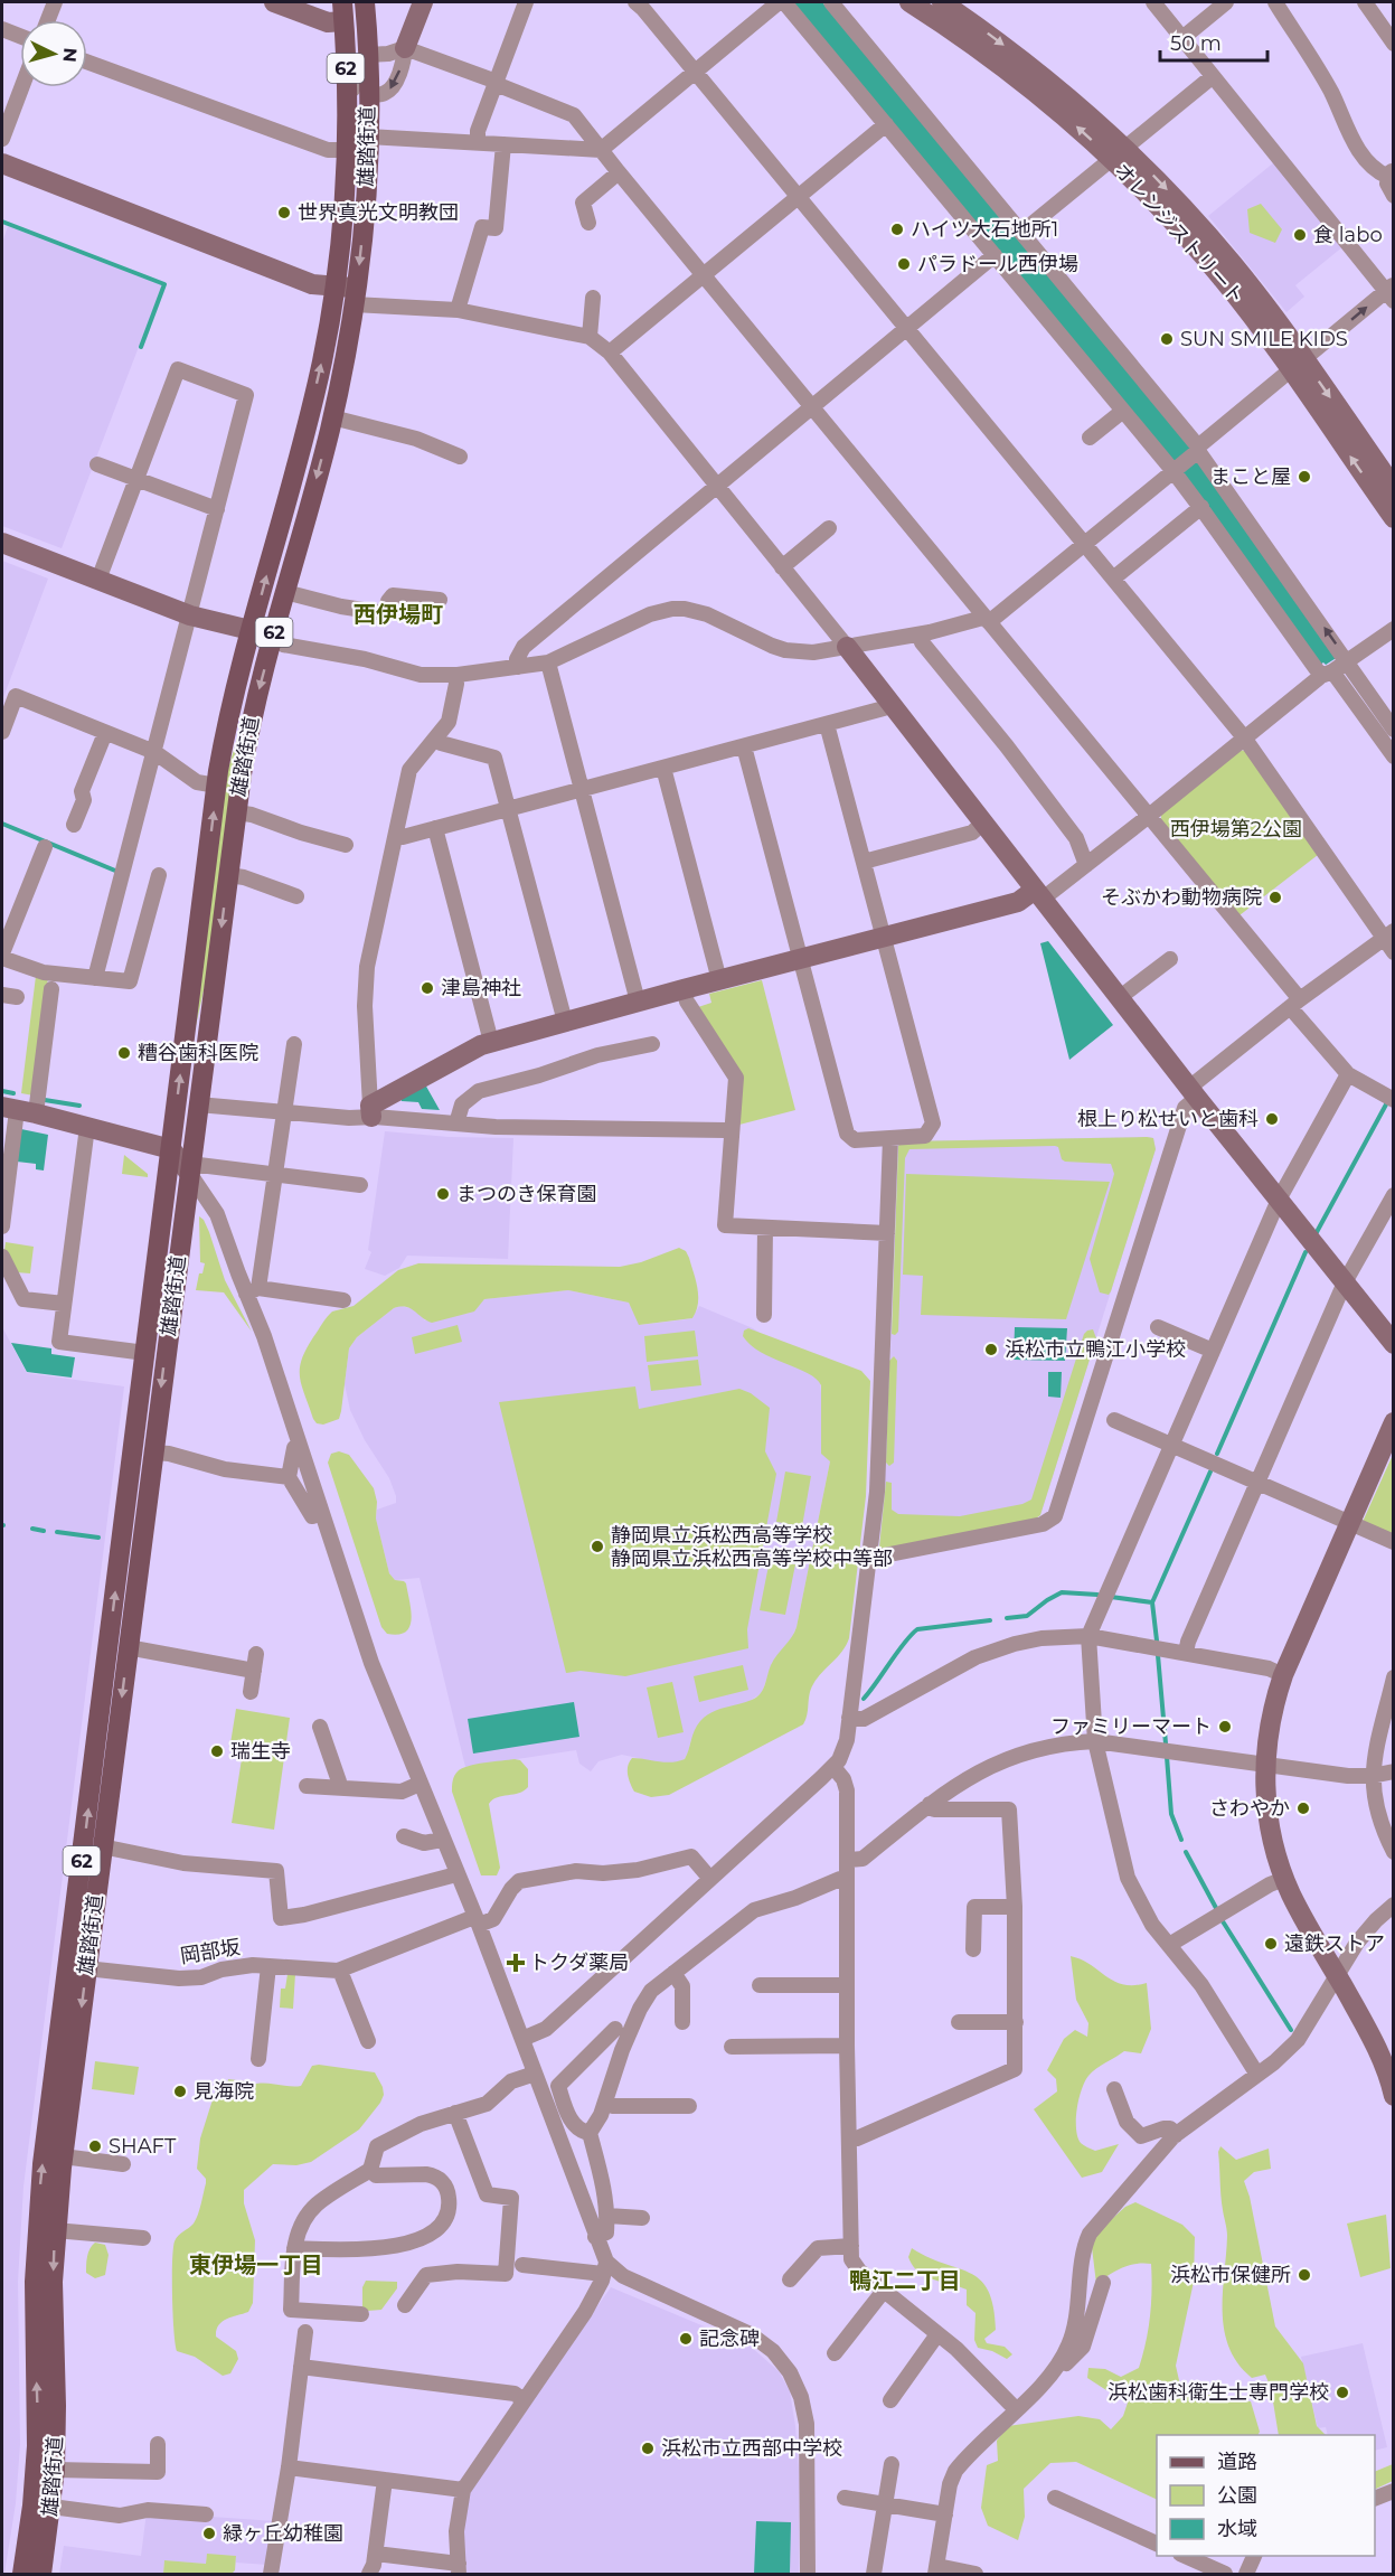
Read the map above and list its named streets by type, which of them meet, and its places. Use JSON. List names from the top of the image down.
{
  "streets": {
    "main road": ["62", "雄踏街道"],
    "street": ["オレンジストリート", "岡部坂"]
  },
  "crossings": [
    ["62", "雄踏街道"],
    ["雄踏街道", "岡部坂"]
  ],
  "districts": ["西伊場町", "東伊場一丁目", "鴨江二丁目"],
  "parks": ["西伊場第2公園"],
  "places": {
    "other": [
      "世界真光文明教団",
      "ハイツ大石地所1",
      "食 labo",
      "パラドール西伊場",
      "SUN SMILE KIDS",
      "まこと屋",
      "そぶかわ動物病院",
      "津島神社",
      "糟谷歯科医院",
      "根上り松せいと歯科",
      "まつのき保育園",
      "浜松市立鴨江小学校",
      "静岡県立浜松西高等学校 静岡県立浜松西高等学校中等部",
      "ファミリーマート",
      "瑞生寺",
      "さわやか",
      "遠鉄ストア",
      "見海院",
      "SHAFT",
      "浜松市保健所",
      "記念碑",
      "浜松歯科衛生士専門学校",
      "浜松市立西部中学校",
      "緑ヶ丘幼稚園"
    ],
    "health": ["トクダ薬局"]
  },
  "legend": ["道路", "公園", "水域"],
  "scale_bar": "50 m",
  "north": "right"
}
